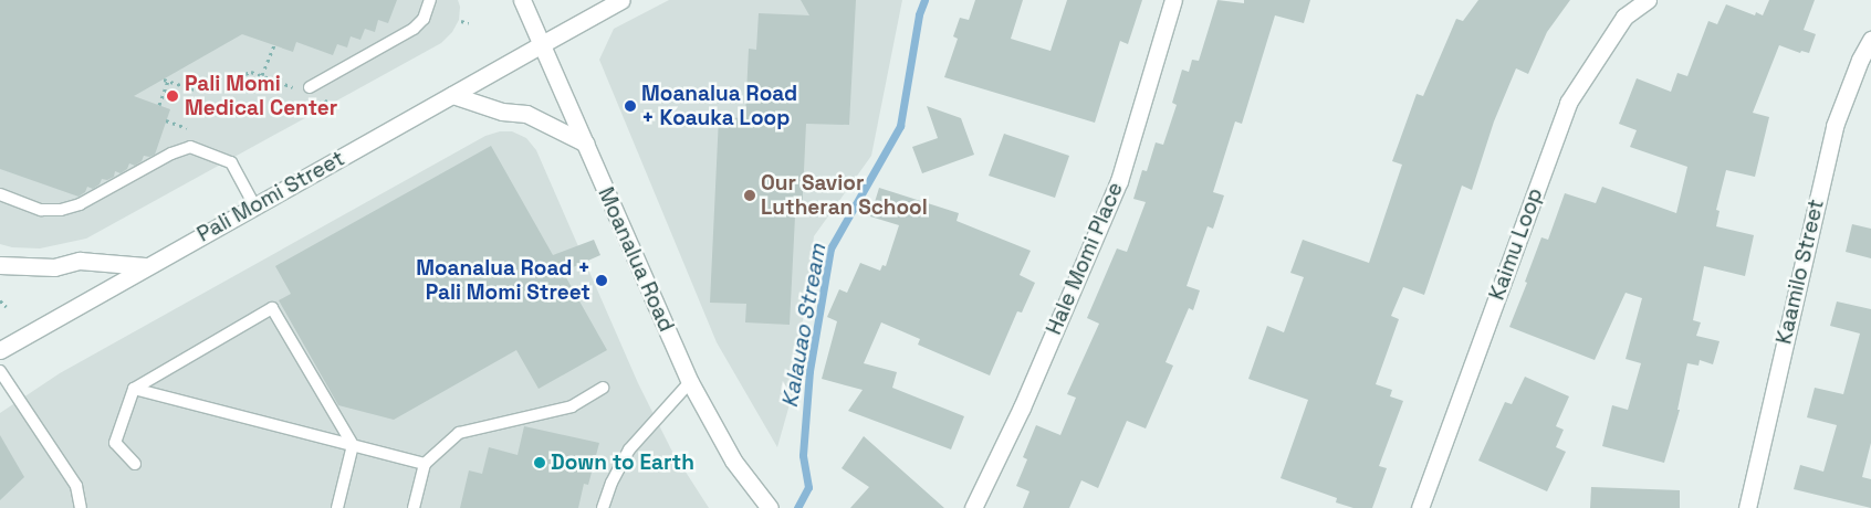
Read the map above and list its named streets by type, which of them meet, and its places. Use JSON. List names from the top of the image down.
{
  "streets": {
    "street": [
      "Pali Momi Street",
      "Kaimu Loop",
      "Hale Momi Place",
      "Moanalua Road",
      "Kaamilo Street"
    ]
  },
  "crossings": [
    ["Pali Momi Street", "Moanalua Road"]
  ],
  "water": ["Kalauao Stream"],
  "places": [
    "Pali Momi Medical Center",
    "Moanalua Road + Koauka Loop",
    "Our Savior Lutheran School",
    "Moanalua Road + Pali Momi Street",
    "Down to Earth"
  ]
}
